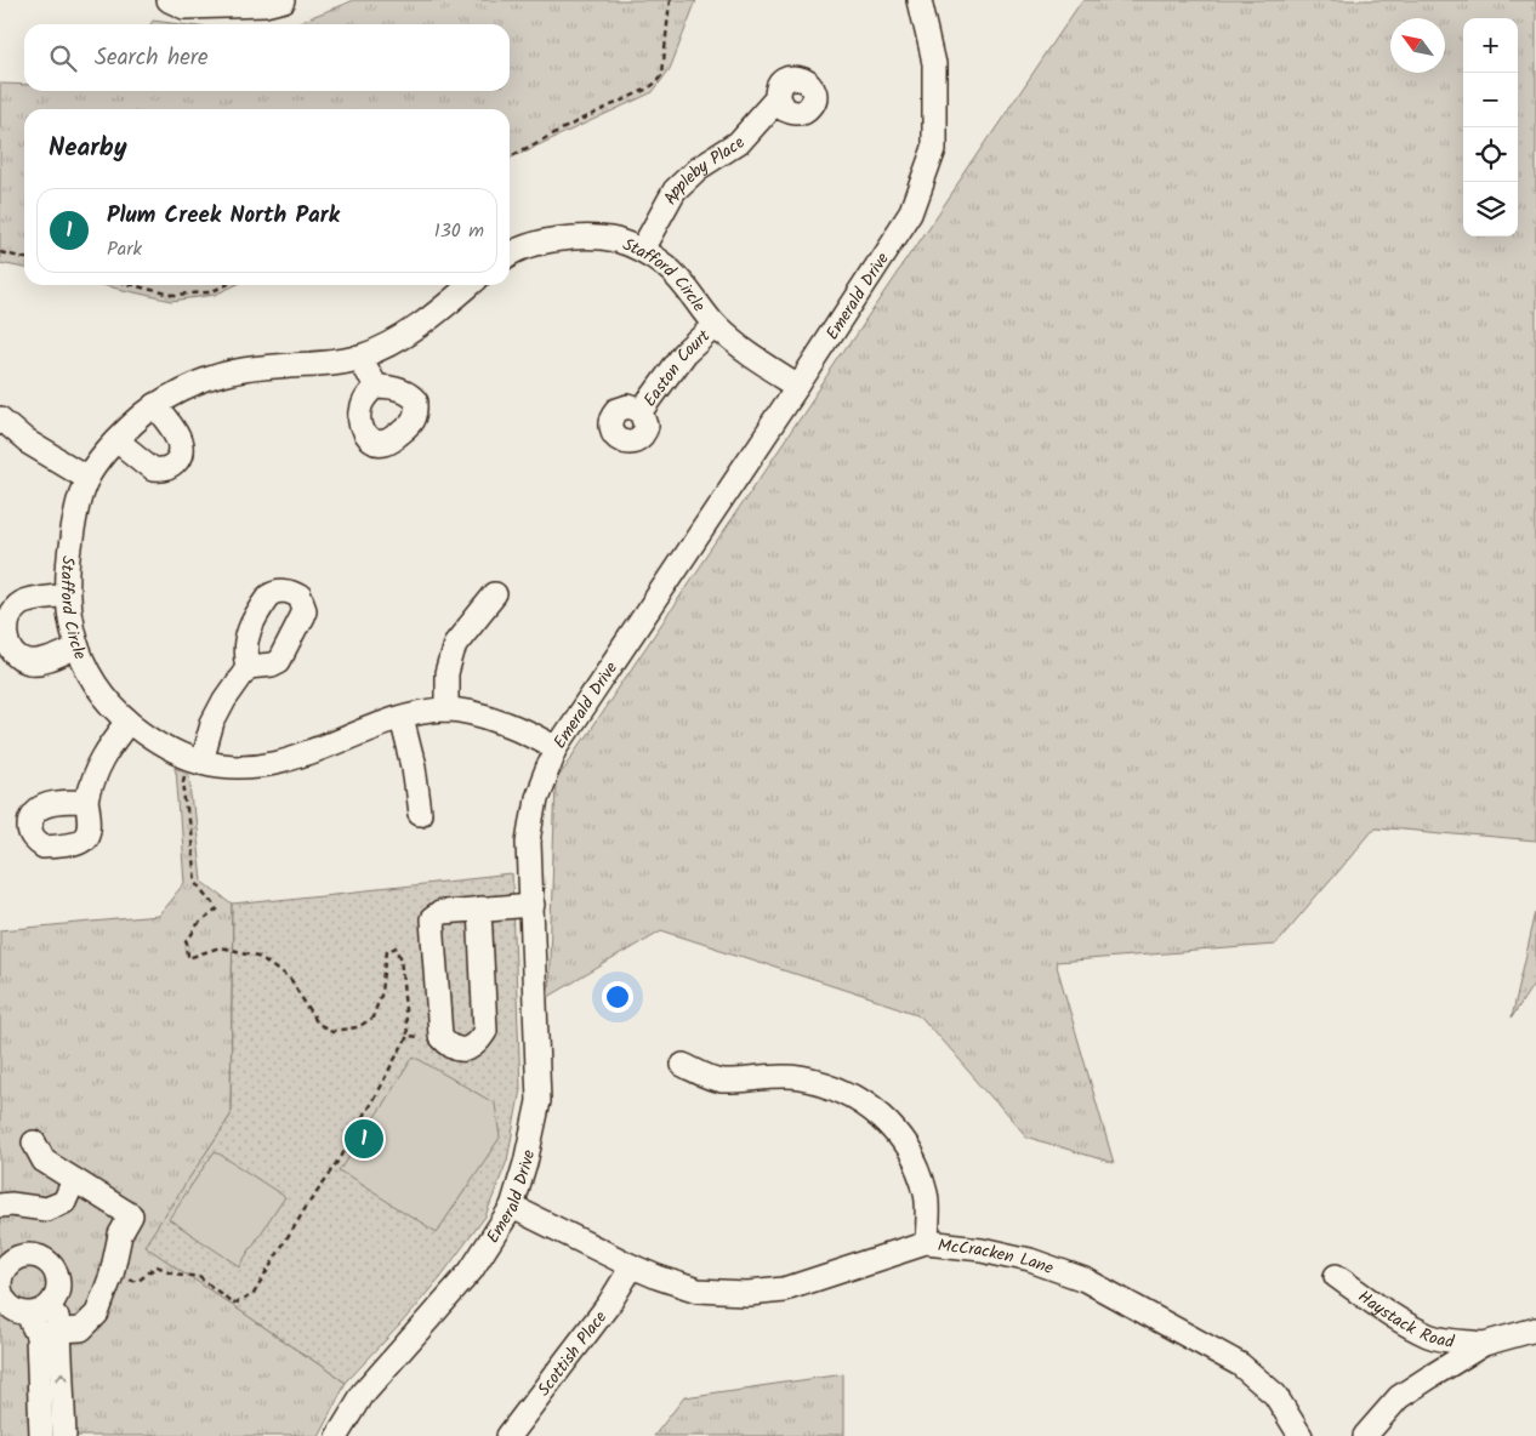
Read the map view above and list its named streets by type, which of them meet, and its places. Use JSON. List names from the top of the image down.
{
  "streets": {
    "street": [
      "Appleby Place",
      "Stafford Circle",
      "Emerald Drive",
      "Easton Court",
      "McCracken Lane",
      "Haystack Road",
      "Scottish Place"
    ]
  },
  "crossings": [
    ["Appleby Place", "Stafford Circle"],
    ["Stafford Circle", "Emerald Drive"],
    ["Stafford Circle", "Easton Court"],
    ["Emerald Drive", "McCracken Lane"],
    ["McCracken Lane", "Scottish Place"]
  ],
  "north": "top left",
  "page": {
    "map_buttons": ["+", "−"],
    "search": "Search here",
    "heading": "Nearby",
    "list": [
      {
        "mark": "1",
        "name": "Plum Creek North Park",
        "note": "Park",
        "value": "130 m"
      }
    ],
    "pins": "1"
  }
}
